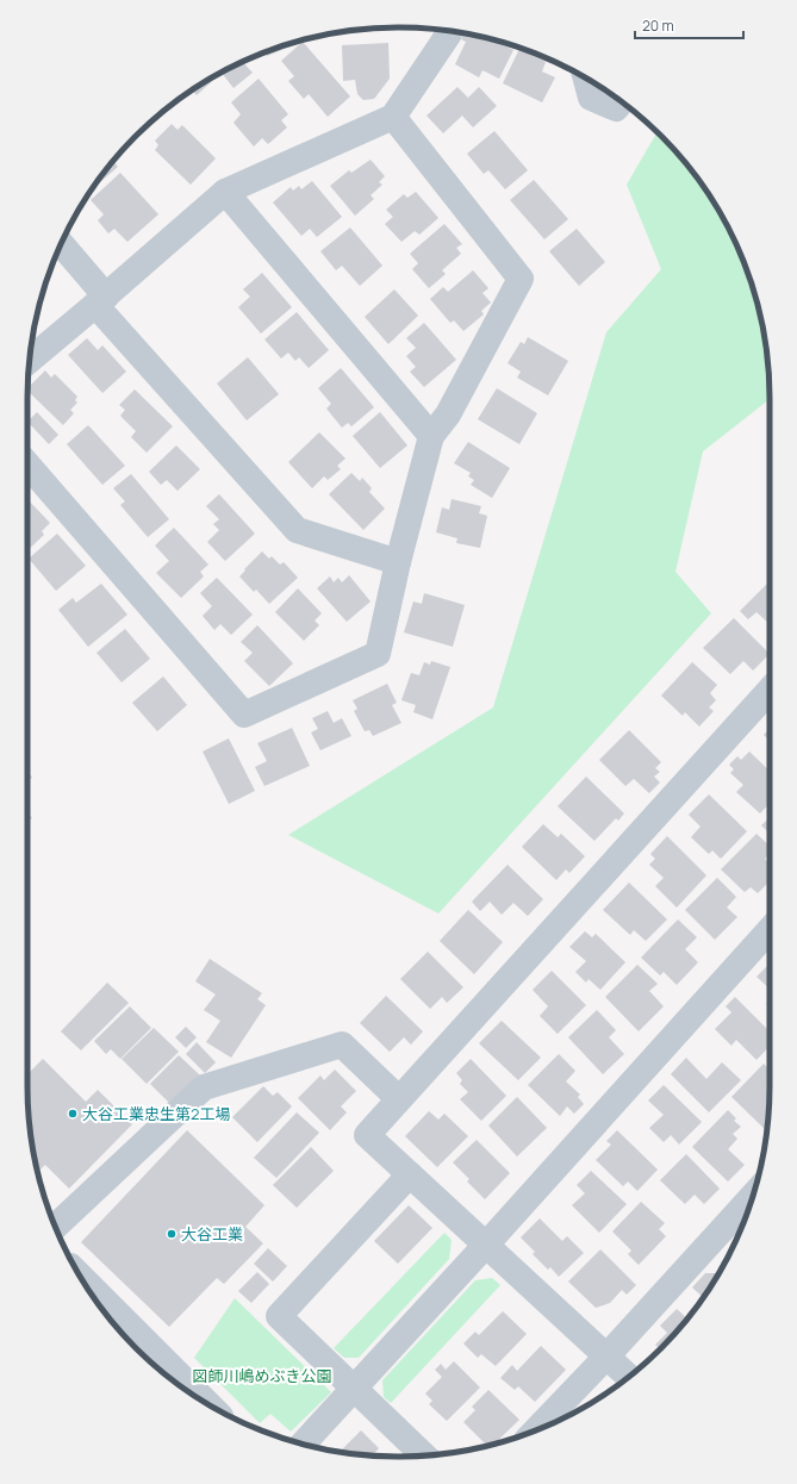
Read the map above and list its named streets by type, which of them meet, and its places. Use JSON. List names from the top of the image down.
{
  "parks": ["図師川嶋めぶき公園"],
  "places": ["大谷工業忠生第2工場", "大谷工業"],
  "scale_bar": "20 m"
}
